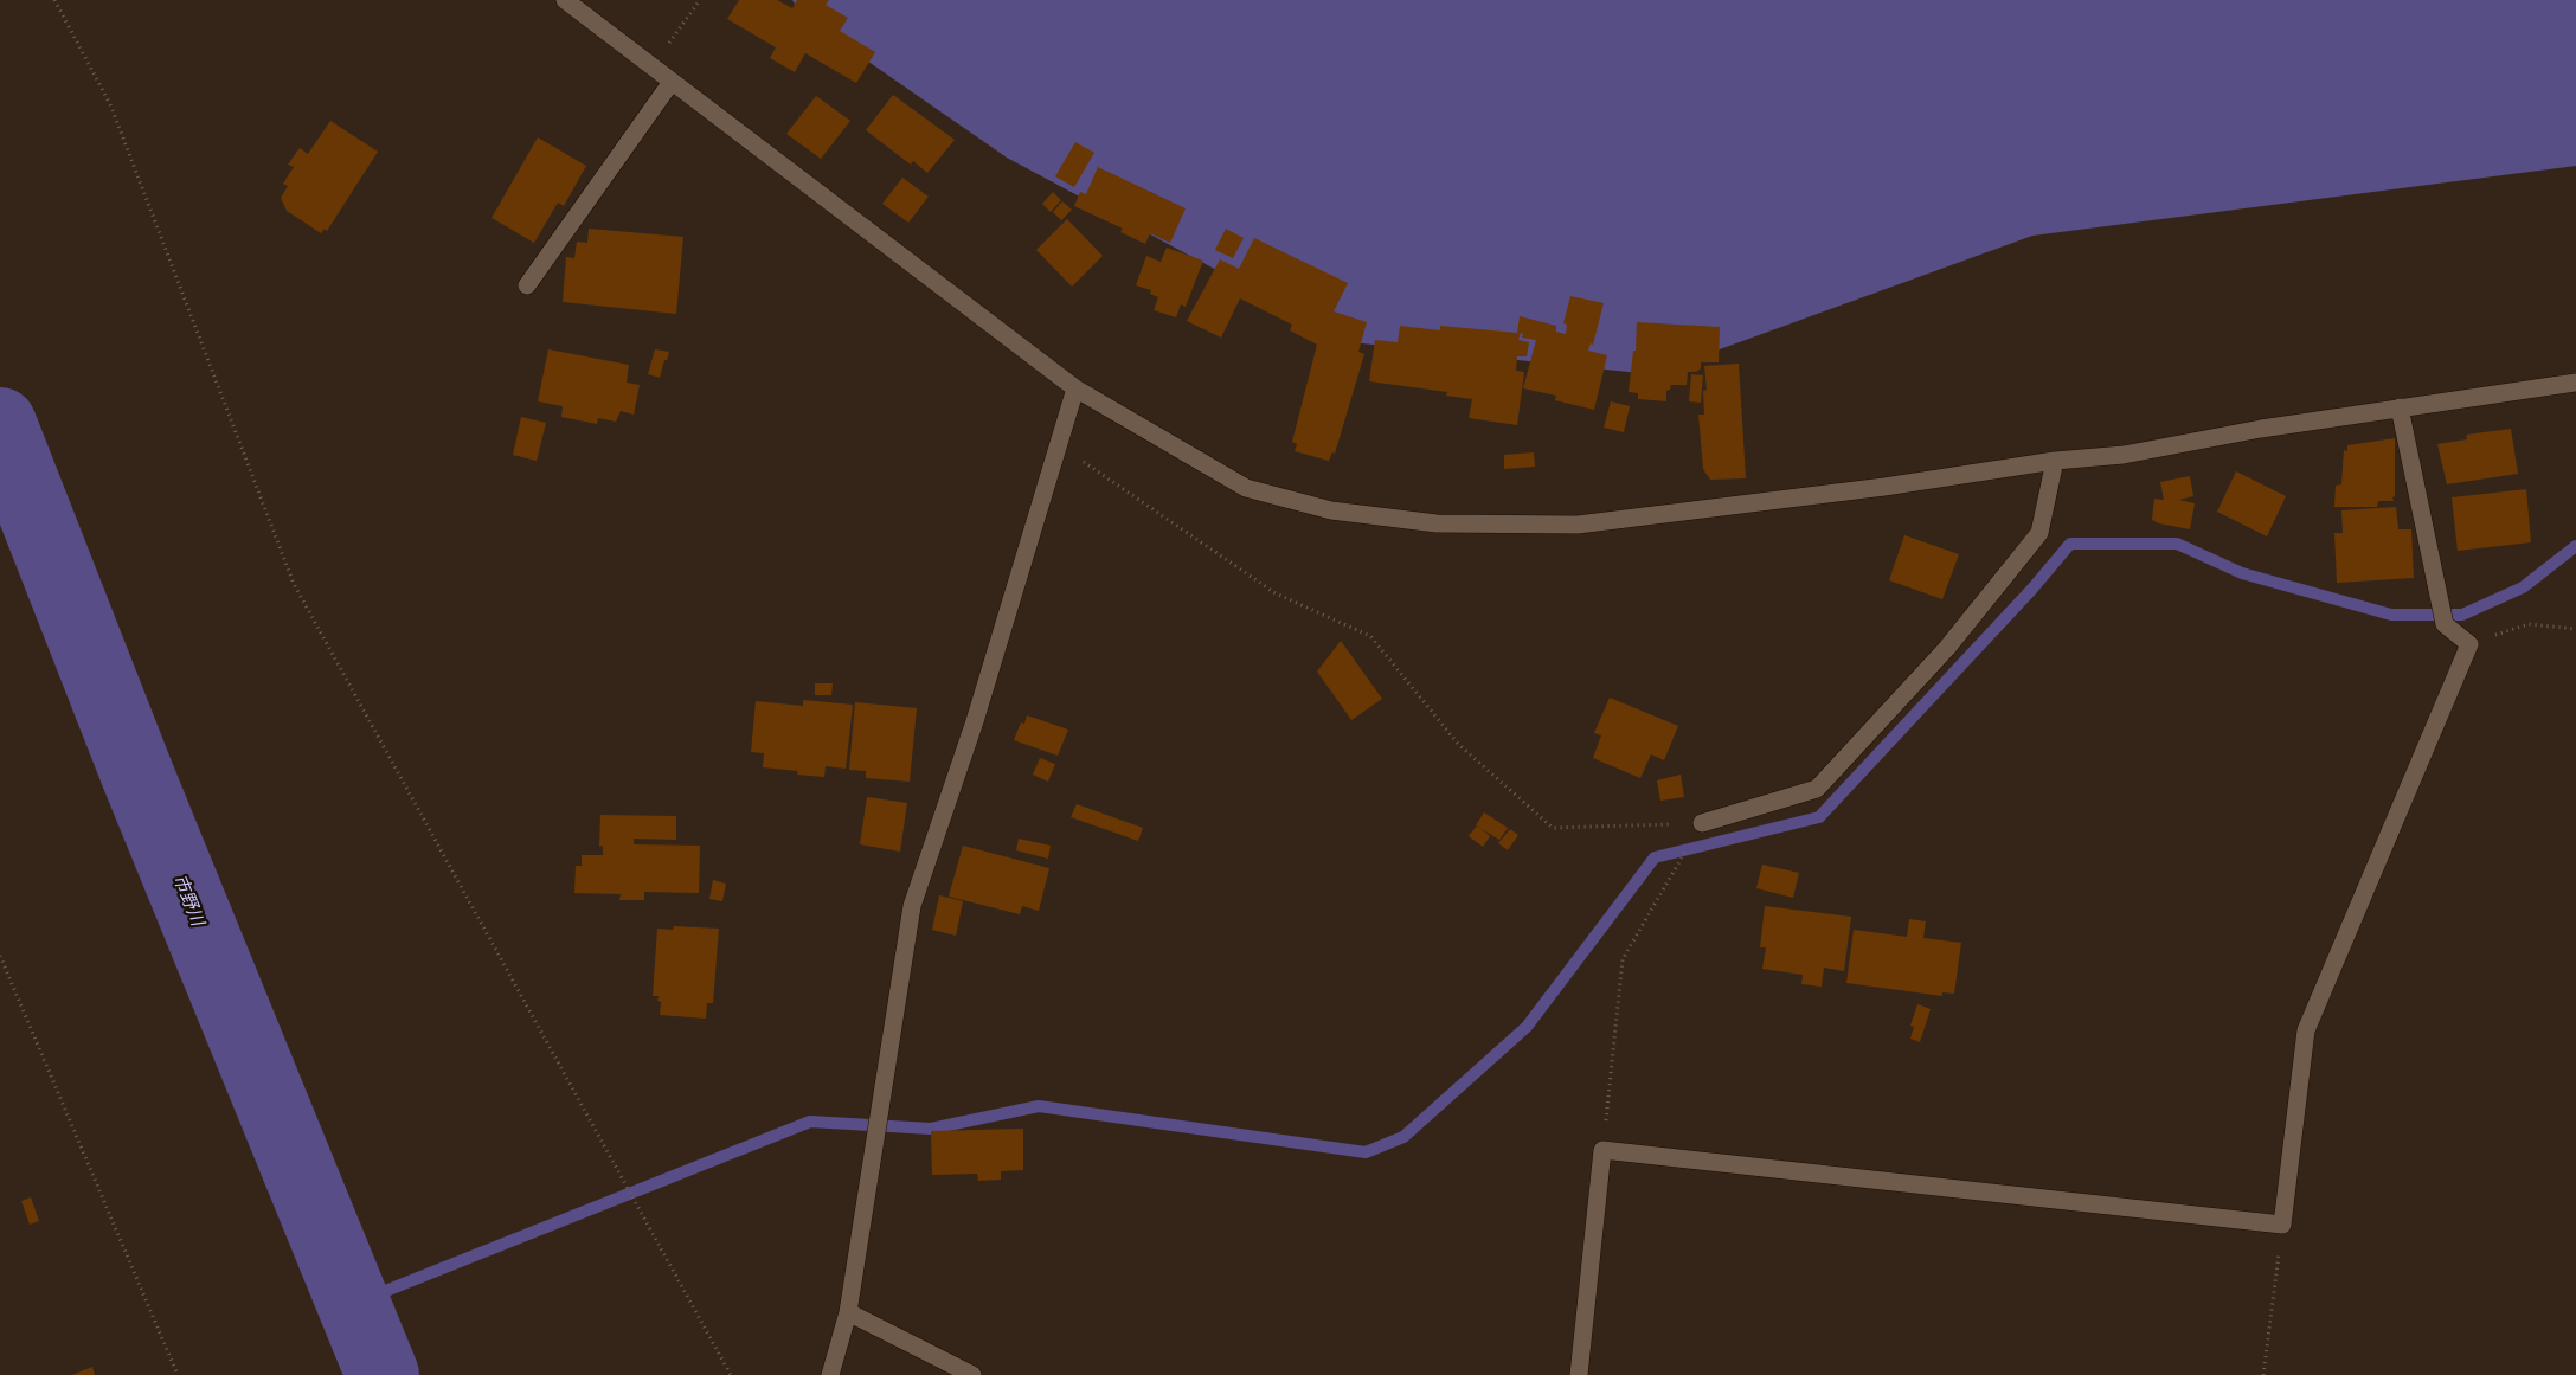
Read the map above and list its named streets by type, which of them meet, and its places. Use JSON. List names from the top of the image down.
{
  "water": ["市野川"]
}
